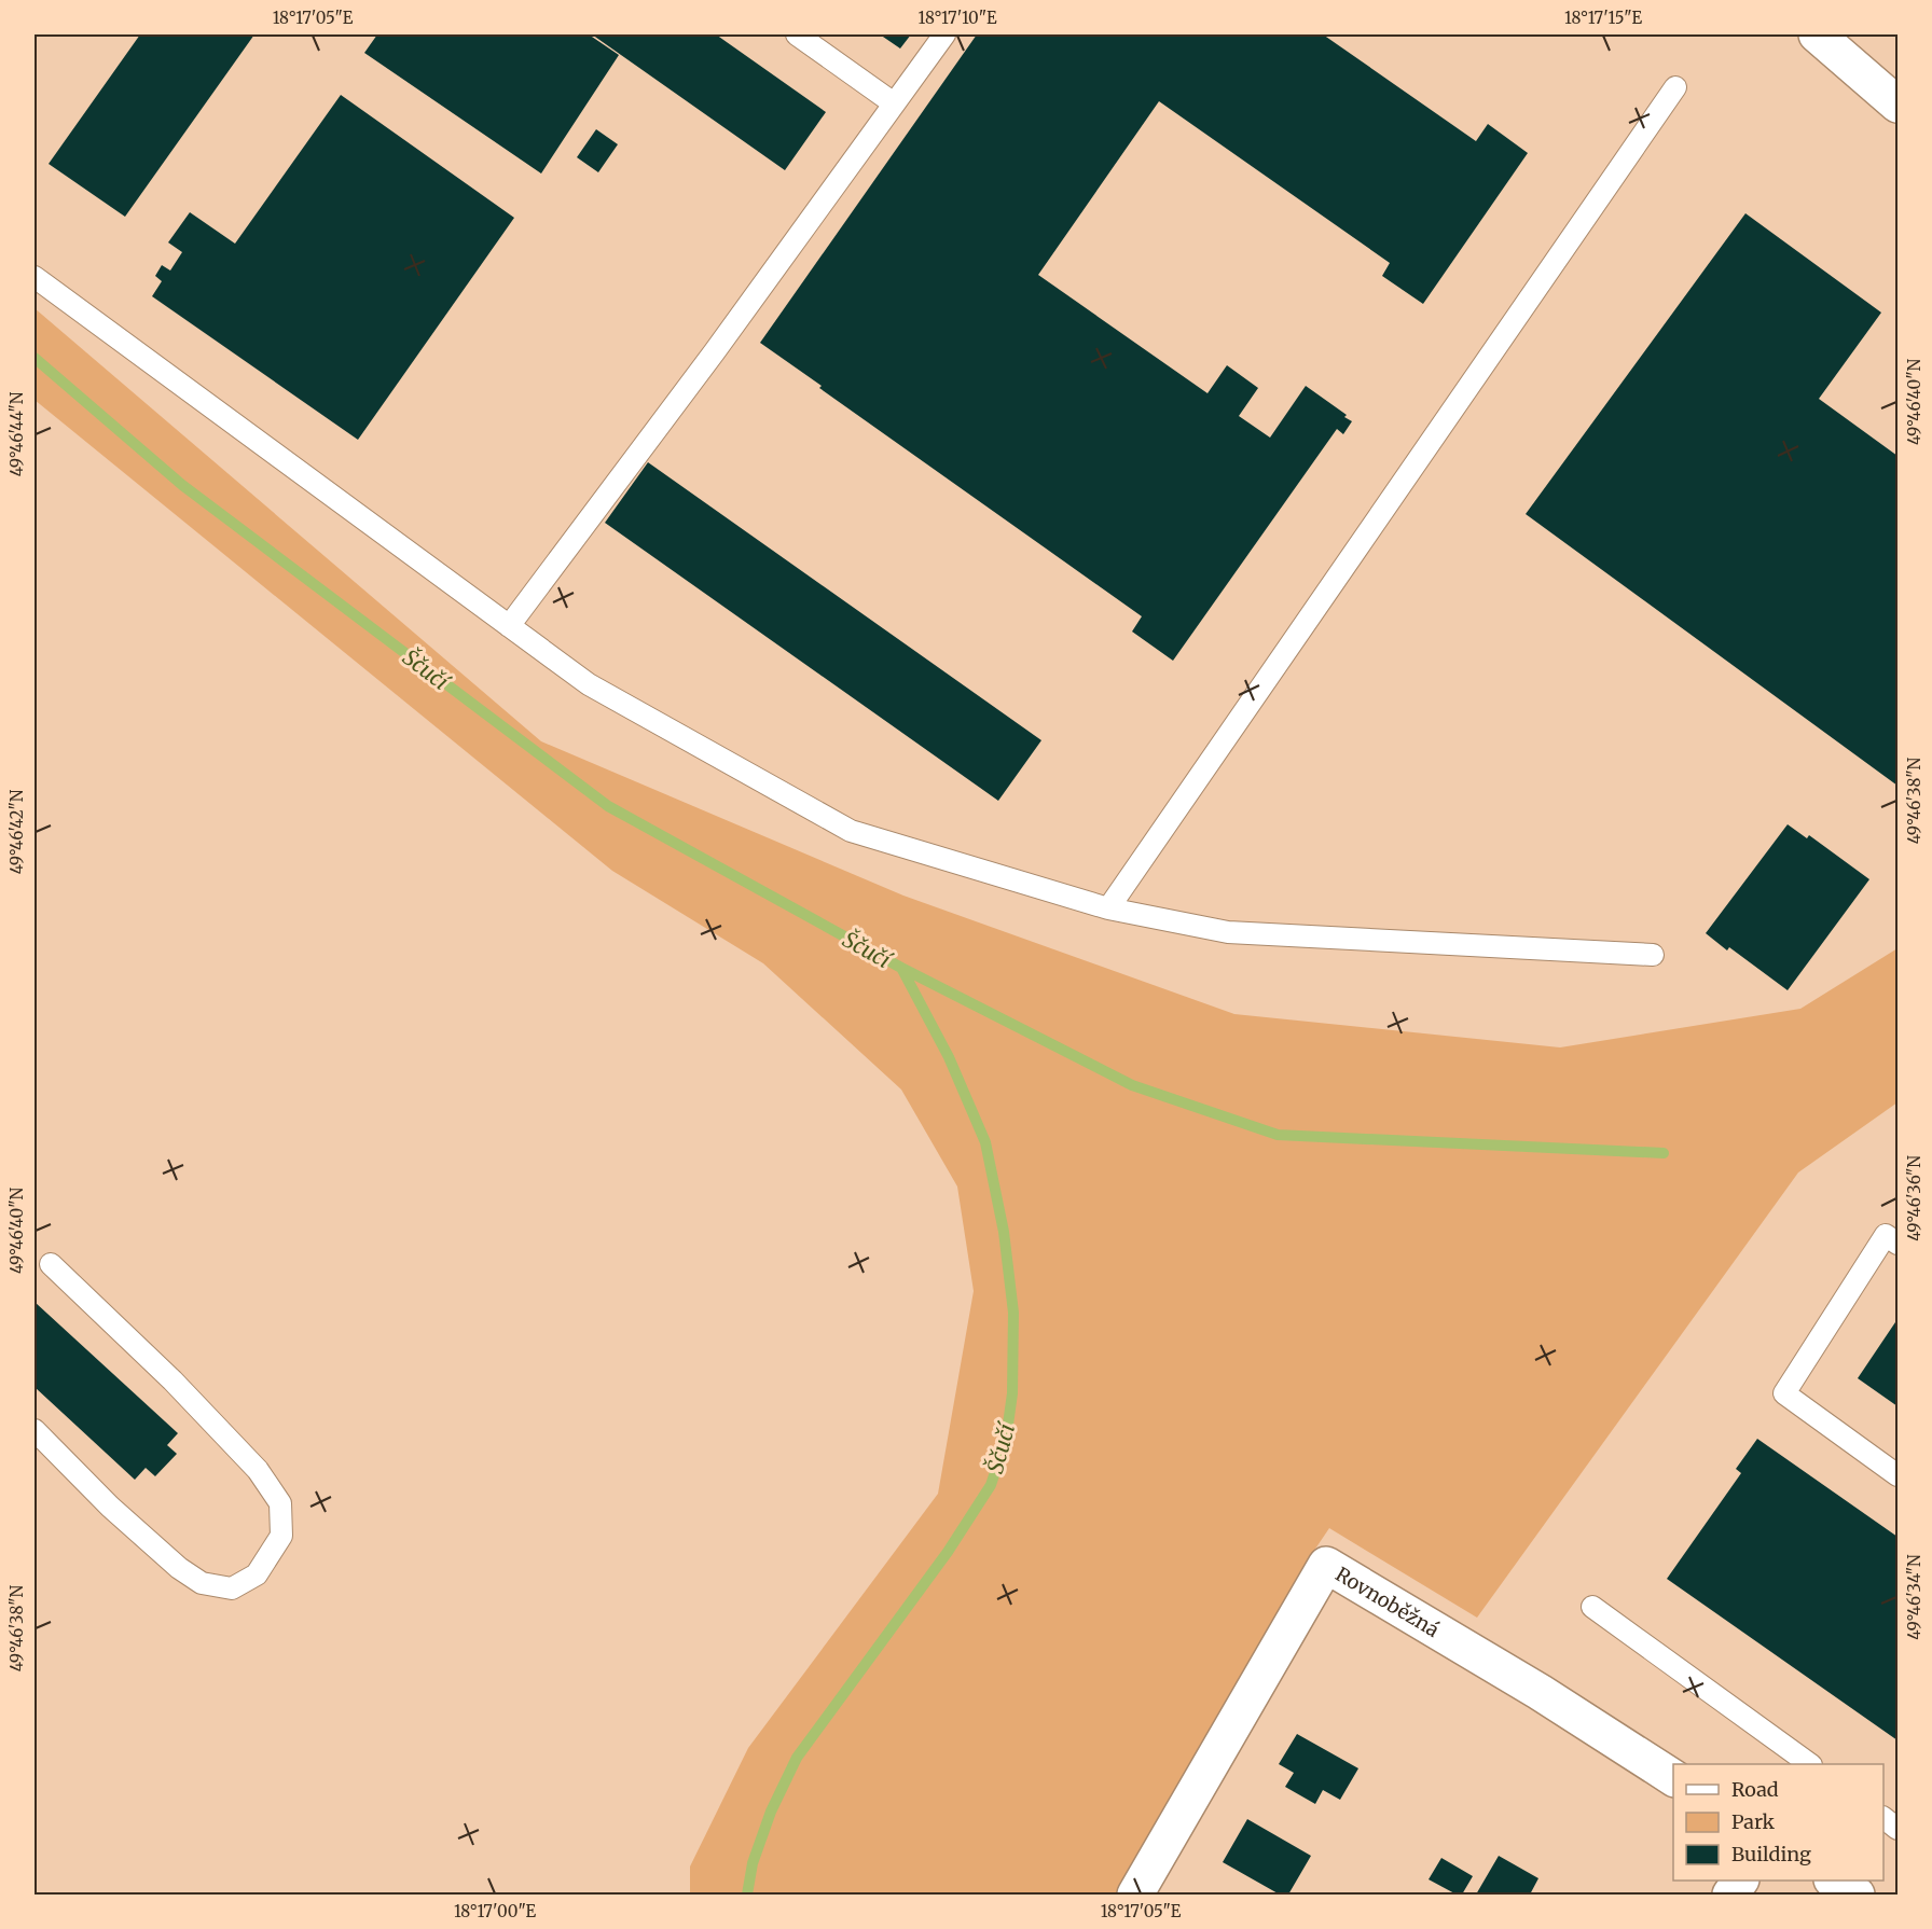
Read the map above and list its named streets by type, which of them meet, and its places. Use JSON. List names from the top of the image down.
{
  "streets": {
    "street": ["Rovnoběžná"]
  },
  "water": ["Ščučí"],
  "legend": ["Road", "Park", "Building"],
  "coordinates": [
    "18°17'05\"E",
    "18°17'10\"E",
    "18°17'15\"E",
    "49°46'40\"N",
    "49°46'44\"N",
    "49°46'38\"N",
    "49°46'42\"N",
    "49°46'36\"N",
    "49°46'34\"N",
    "18°17'00\"E"
  ]
}
